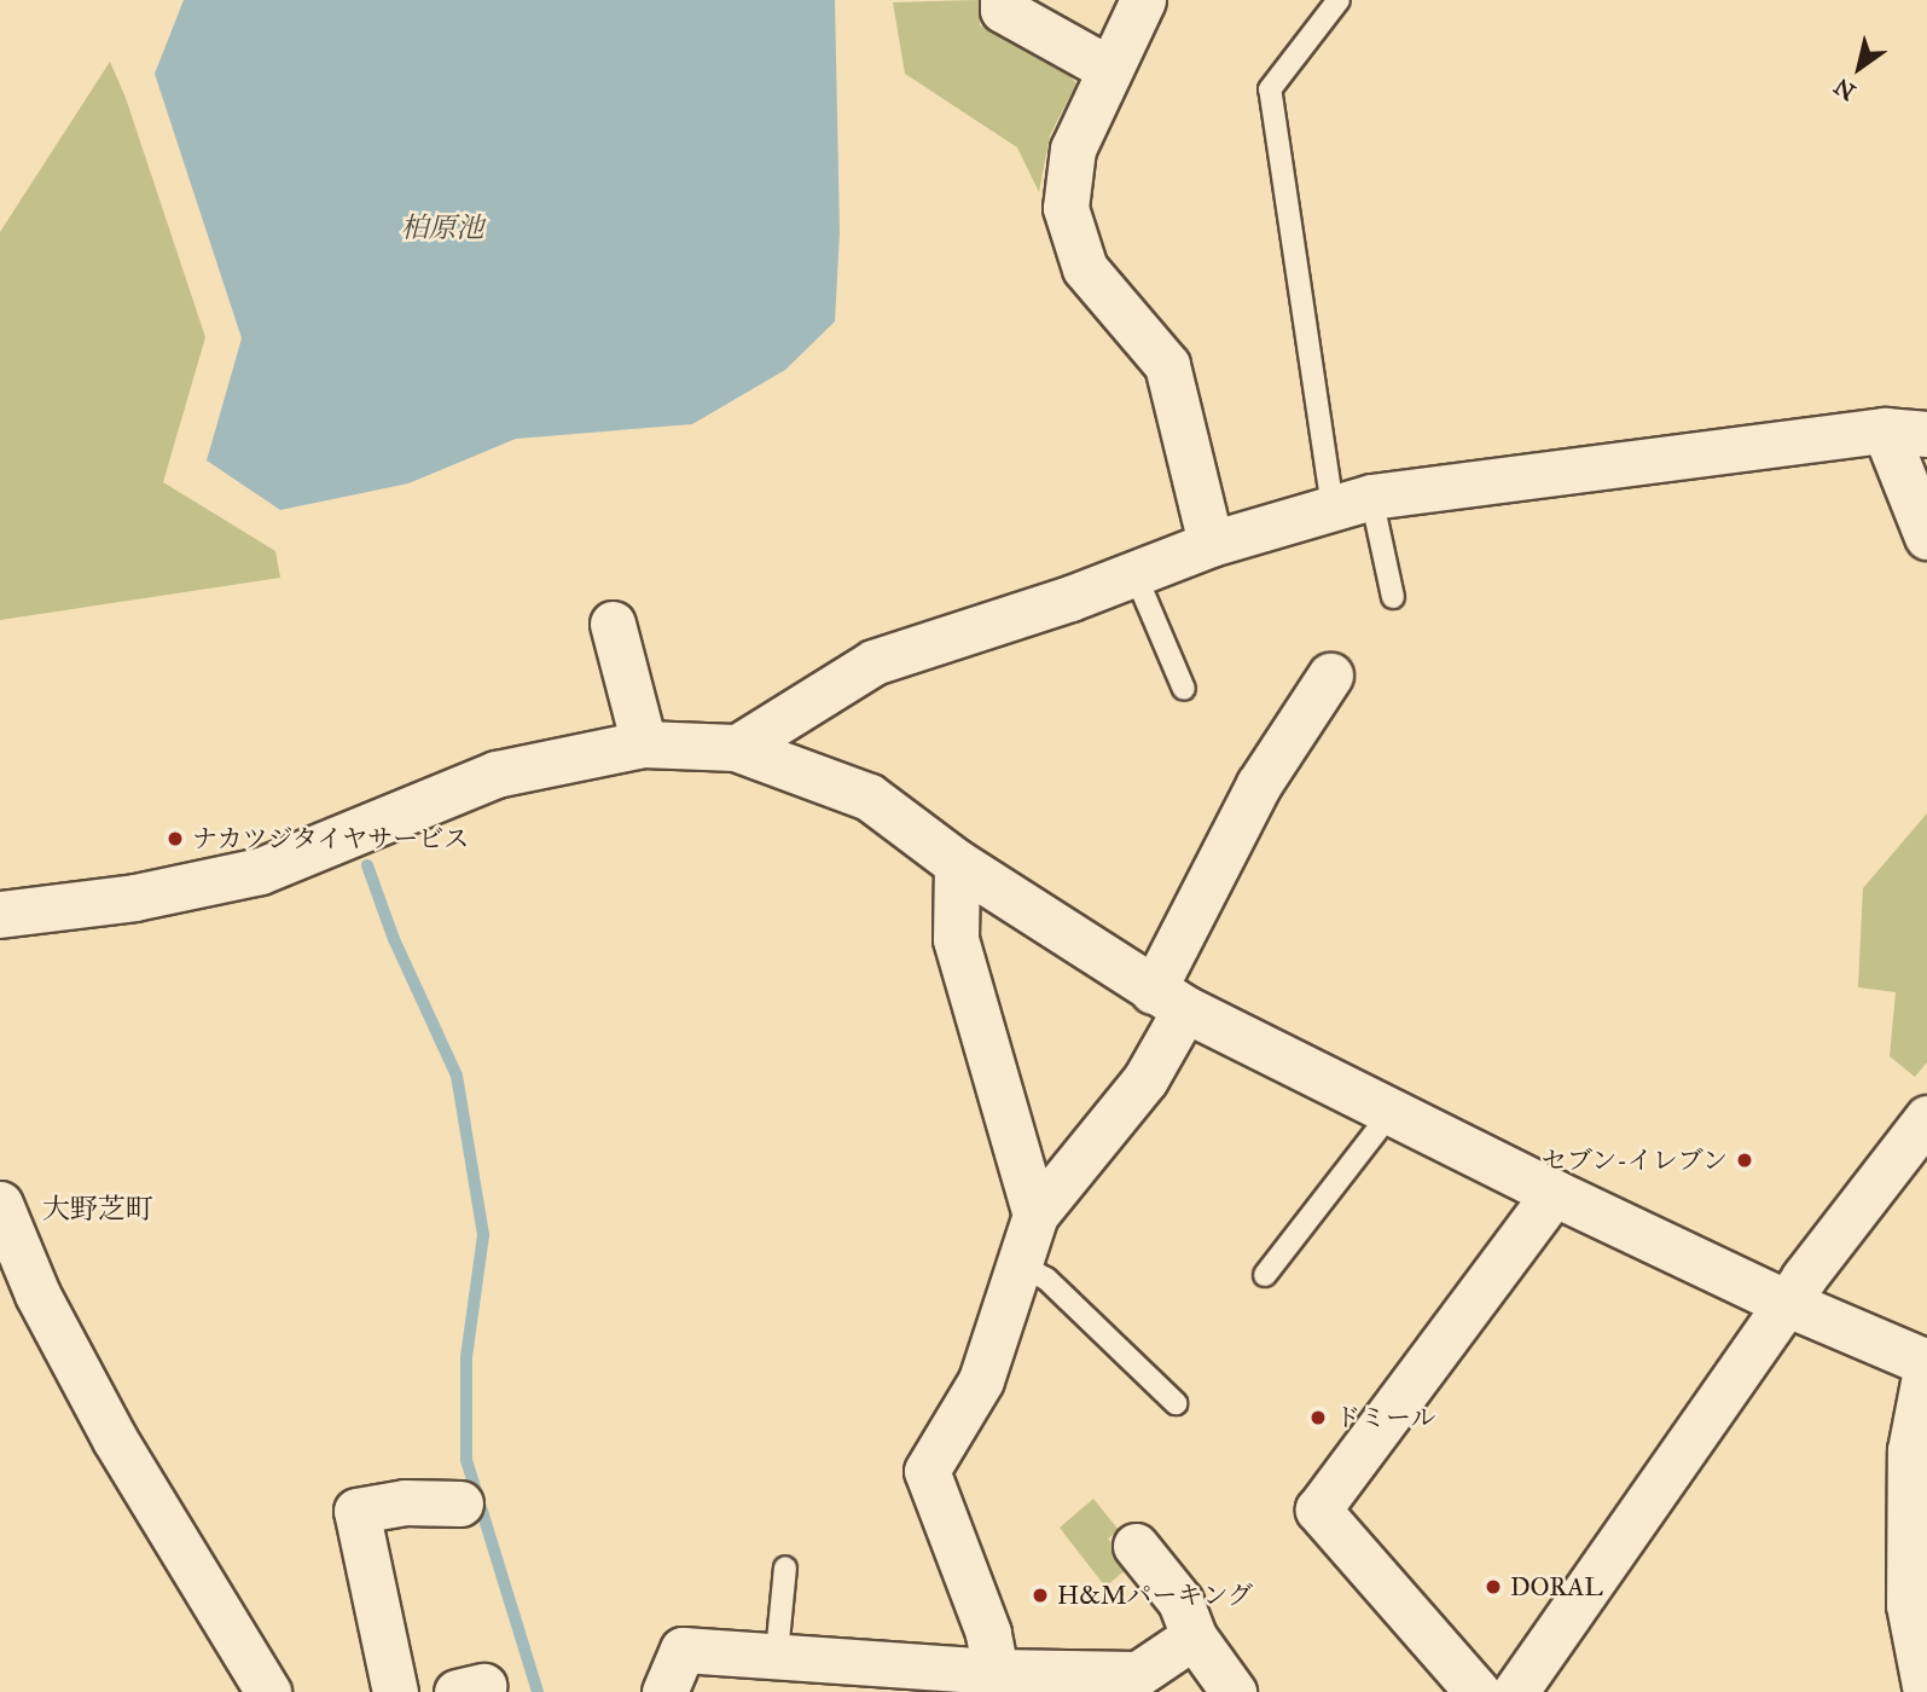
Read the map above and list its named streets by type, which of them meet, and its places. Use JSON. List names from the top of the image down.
{
  "districts": ["大野芝町"],
  "water": ["柏原池"],
  "places": [
    "ナカツジタイヤサービス",
    "セブン-イレブン",
    "ドミール",
    "DORAL",
    "H&Mパーキング"
  ],
  "north": "bottom left"
}
